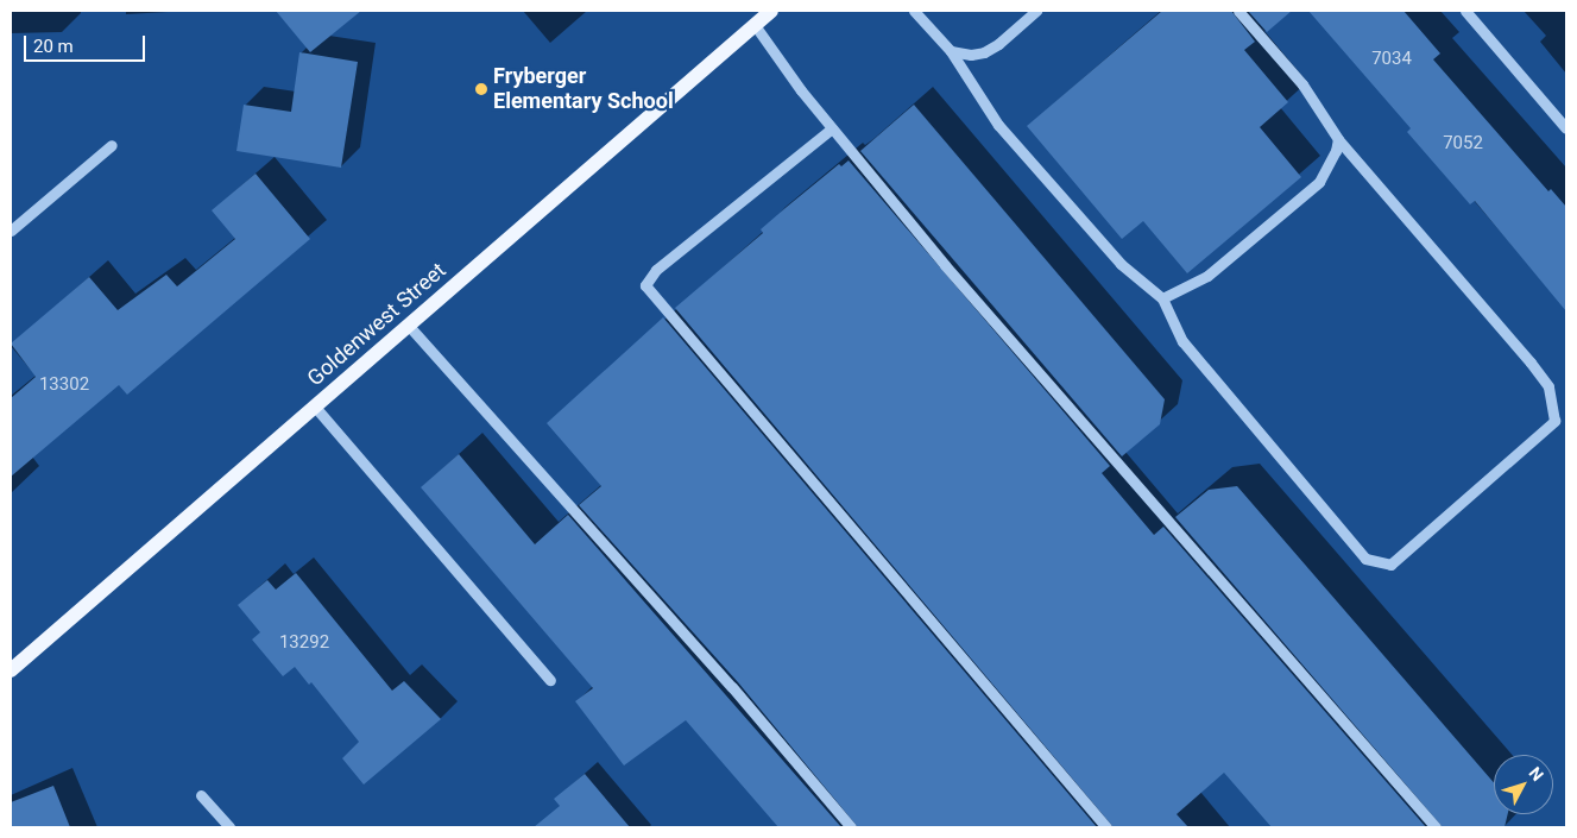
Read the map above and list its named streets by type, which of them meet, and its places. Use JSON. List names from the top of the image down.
{
  "streets": {
    "main road": ["Goldenwest Street"]
  },
  "places": ["Fryberger Elementary School"],
  "house_numbers": [
    "7034",
    "7052",
    "13302",
    "13292"
  ],
  "scale_bar": "20 m",
  "north": "top right"
}
